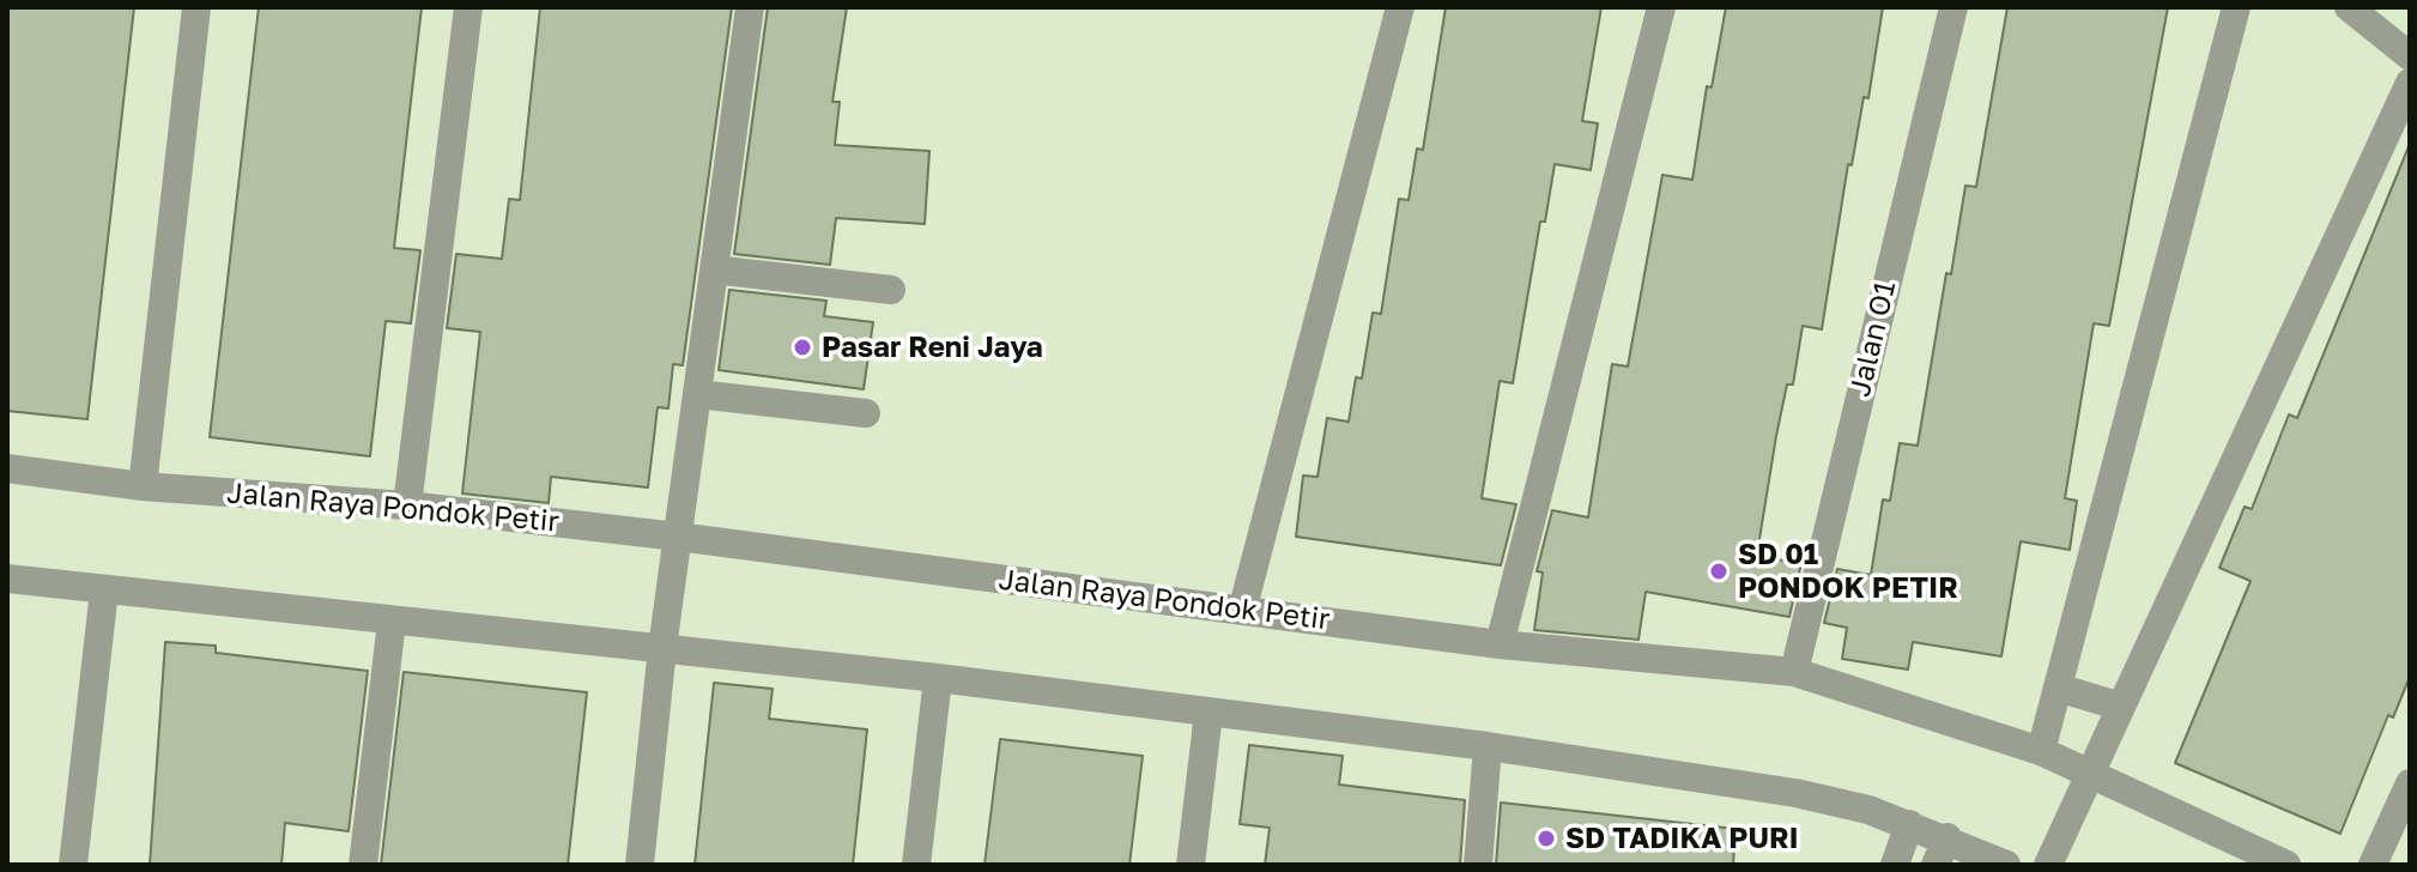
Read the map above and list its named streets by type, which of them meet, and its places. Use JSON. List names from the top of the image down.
{
  "streets": {
    "street": ["Jalan O1", "Jalan Raya Pondok Petir"]
  },
  "crossings": [
    ["Jalan O1", "Jalan Raya Pondok Petir"]
  ],
  "places": ["Pasar Reni Jaya", "SD 01 PONDOK PETIR", "SD TADIKA PURI"]
}
